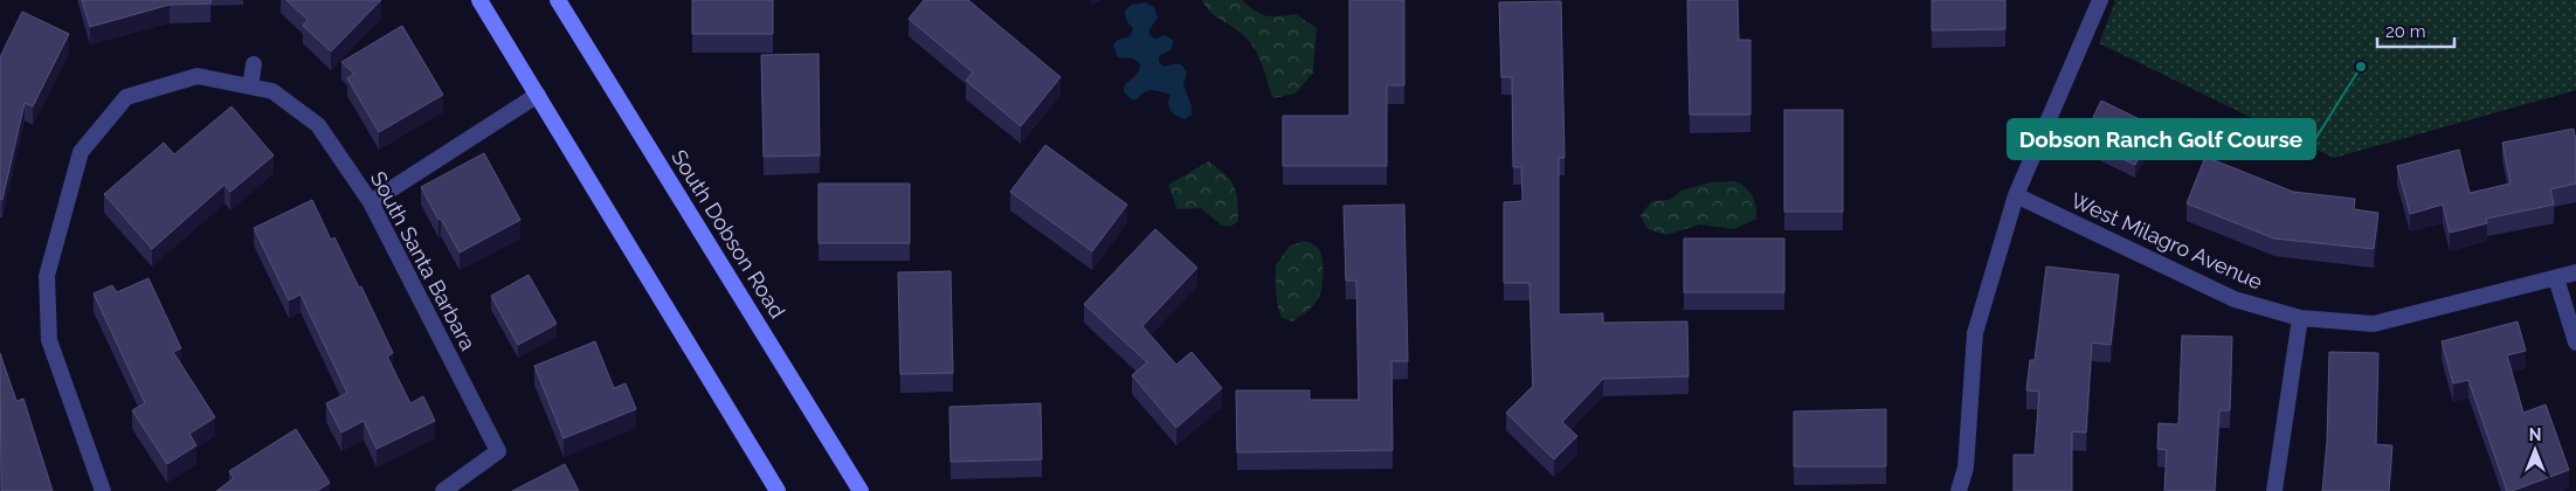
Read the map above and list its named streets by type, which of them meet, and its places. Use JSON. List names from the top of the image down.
{
  "streets": {
    "main road": ["South Dobson Road"],
    "street": ["West Milagro Avenue", "South Santa Barbara"]
  },
  "places": ["Dobson Ranch Golf Course"],
  "scale_bar": "20 m",
  "north": "top"
}
